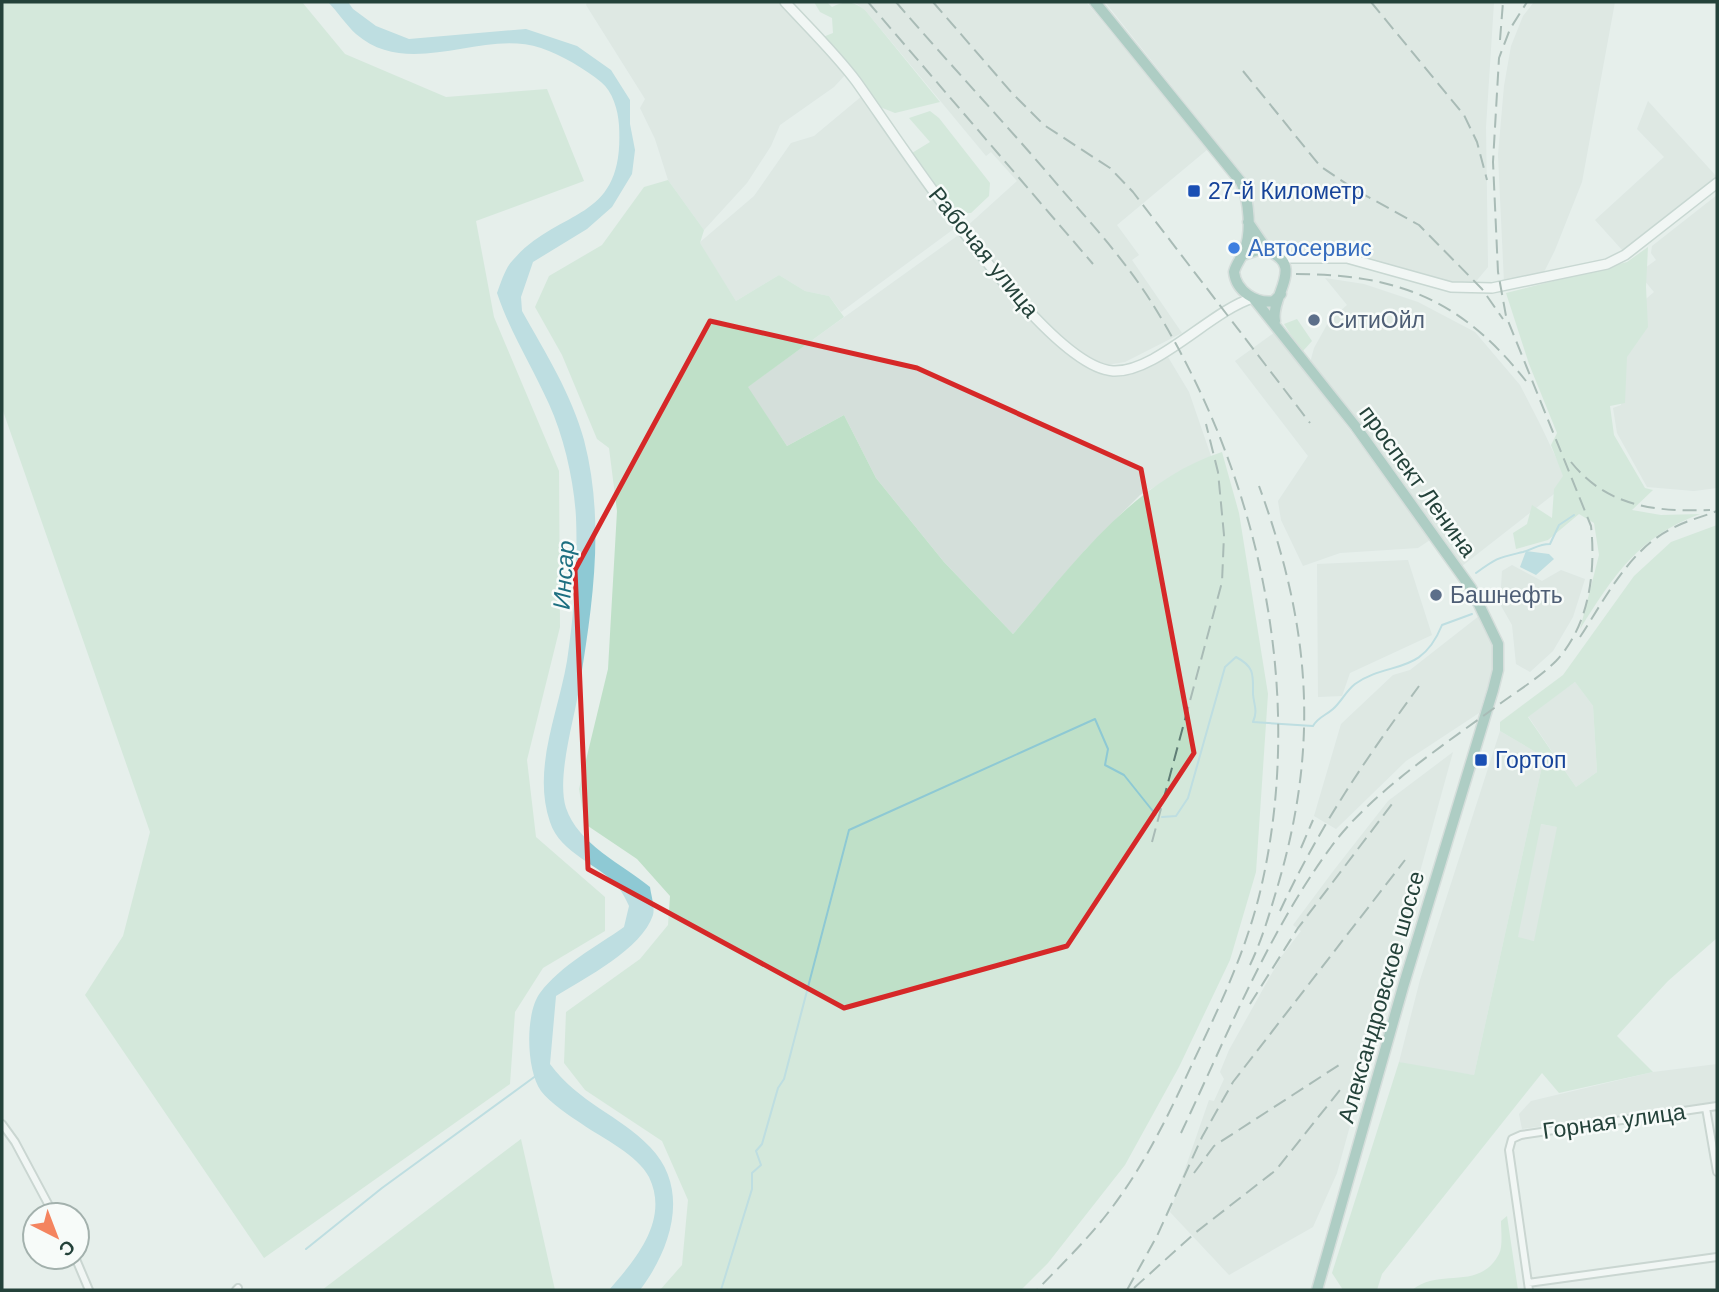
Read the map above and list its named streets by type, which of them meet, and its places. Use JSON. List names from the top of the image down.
{
  "streets": {
    "main road": ["проспект Ленина", "Александровское шоссе"],
    "street": ["Рабочая улица", "Горная улица"]
  },
  "crossings": [
    ["Рабочая улица", "проспект Ленина"],
    ["проспект Ленина", "Александровское шоссе"]
  ],
  "water": ["Инсар"],
  "places": {
    "transit": ["27-й Километр", "Гортоп"],
    "other": ["Автосервис", "СитиОйл", "Башнефть"]
  },
  "north": "bottom right"
}
